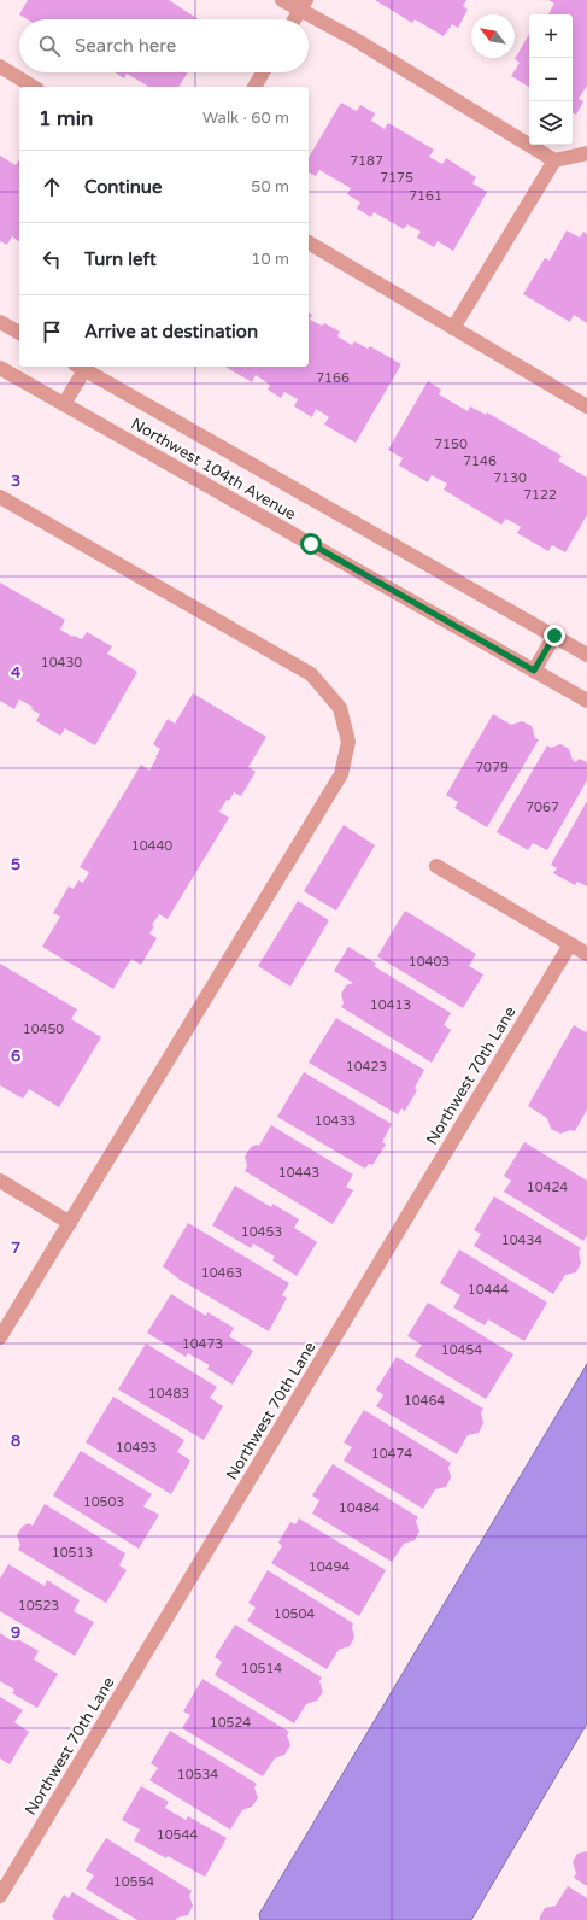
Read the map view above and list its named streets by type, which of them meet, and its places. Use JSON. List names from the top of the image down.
{
  "streets": {
    "street": ["Northwest 104th Avenue", "Northwest 70th Lane"]
  },
  "house_numbers": [
    "7187",
    "7175",
    "7161",
    "7166",
    "7150",
    "7146",
    "7130",
    "7122",
    "10430",
    "7079",
    "7067",
    "10440",
    "10403",
    "10413",
    "10450",
    "10423",
    "10433",
    "10443",
    "10424",
    "10453",
    "10434",
    "10463",
    "10444",
    "10473",
    "10454",
    "10483",
    "10464",
    "10493",
    "10474",
    "10503",
    "10484",
    "10513",
    "10494",
    "10523",
    "10504",
    "10514",
    "10524",
    "10534",
    "10544",
    "10554"
  ],
  "north": "top left",
  "page": {
    "map_buttons": ["+", "−"],
    "search": "Search here",
    "heading": ["1 min", "Walk · 60 m"],
    "list": [
      ["Continue", "50 m"],
      ["Turn left", "10 m"],
      "Arrive at destination"
    ]
  },
  "grid": {
    "rows": [
      "3",
      "4",
      "5",
      "6",
      "7",
      "8",
      "9"
    ]
  }
}
